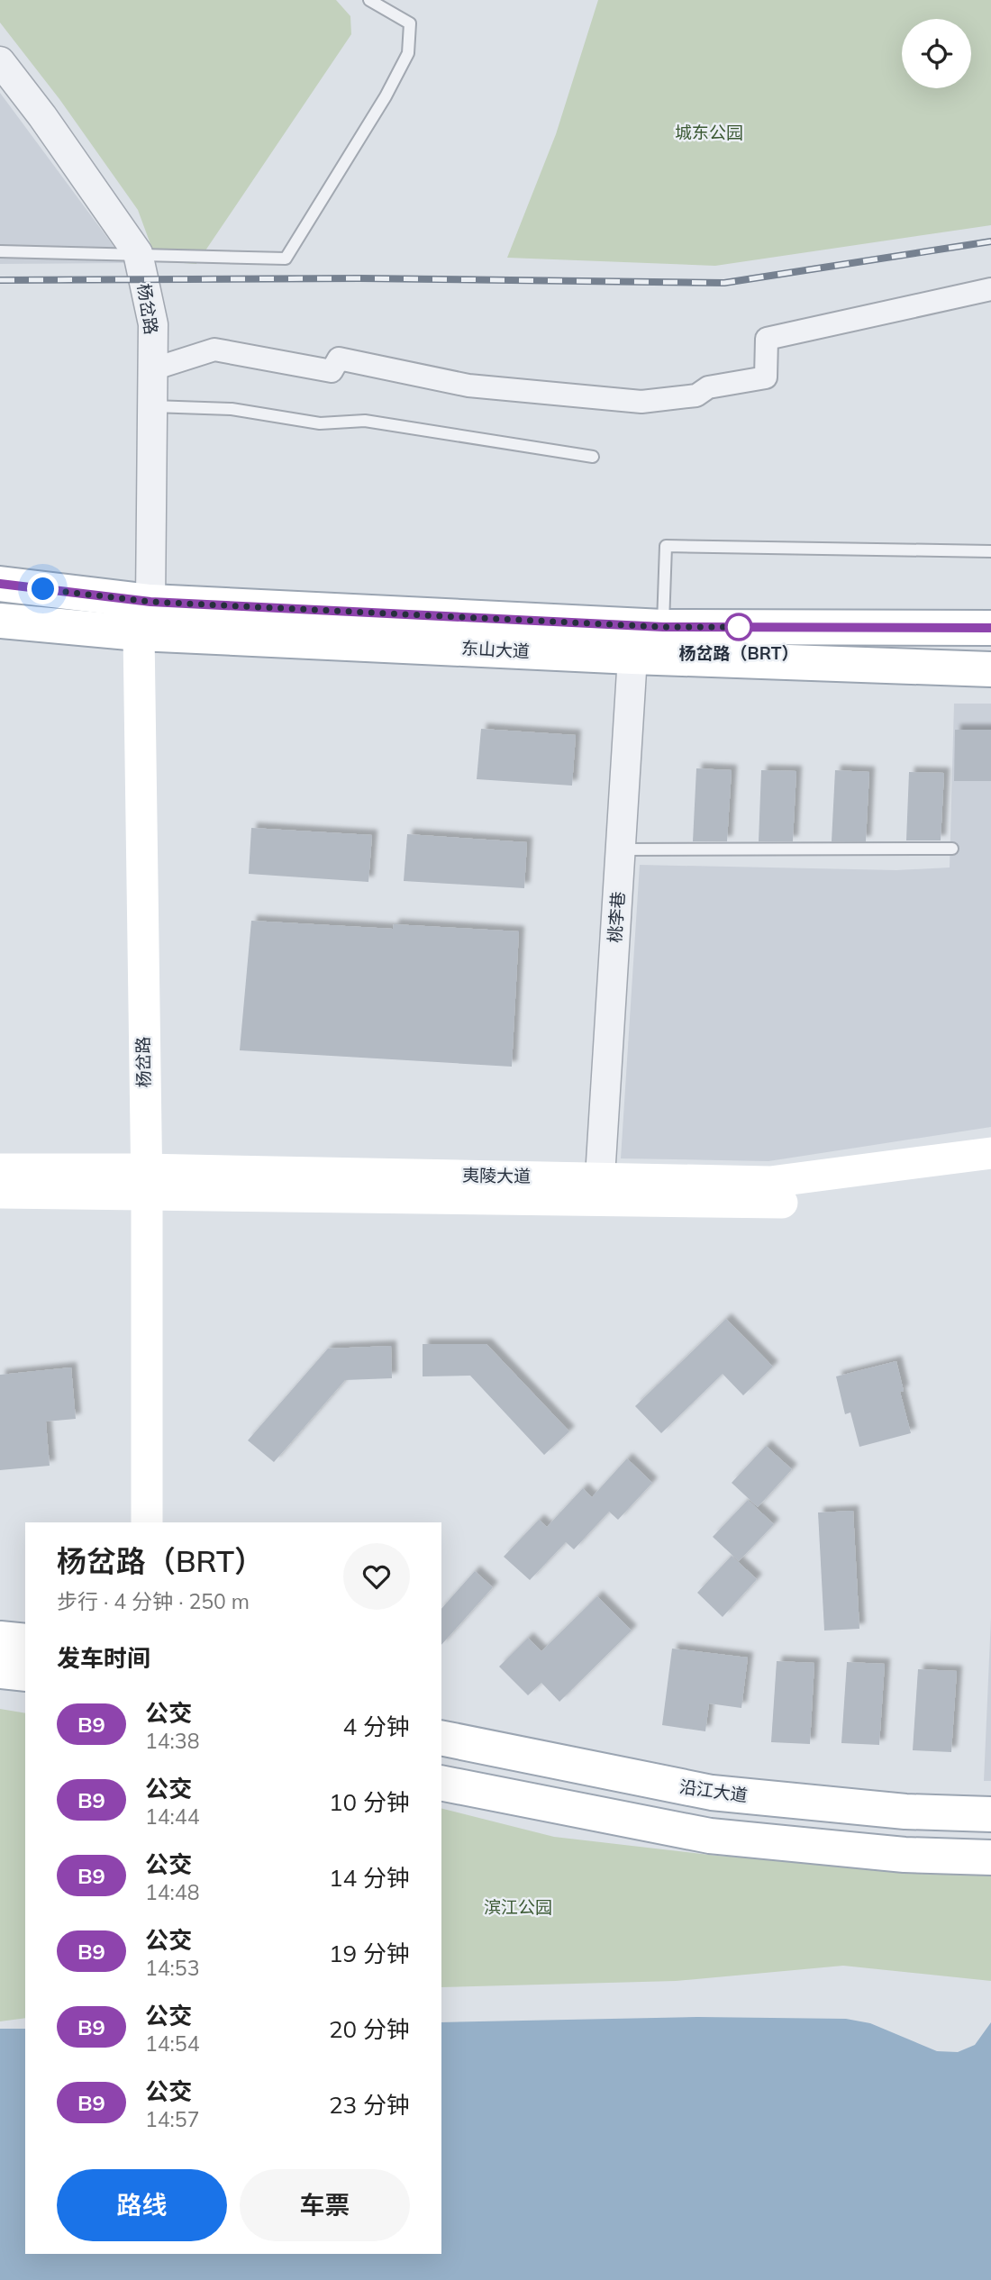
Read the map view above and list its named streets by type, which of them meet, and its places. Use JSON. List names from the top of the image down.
{
  "streets": {
    "main road": [
      "杨岔路",
      "东山大道",
      "夷陵大道",
      "沿江大道"
    ],
    "street": ["桃李巷"]
  },
  "crossings": [
    ["杨岔路", "东山大道"],
    ["杨岔路", "夷陵大道"],
    ["东山大道", "桃李巷"],
    ["桃李巷", "夷陵大道"]
  ],
  "parks": ["城东公园", "滨江公园"],
  "places": ["杨岔路（BRT）"],
  "lines": ["bus line B9"],
  "page": {
    "heading": [
      ["杨岔路（BRT）", "步行 · 4 分钟 · 250 m"],
      "发车时间"
    ],
    "list": [
      {
        "mark": "B9",
        "name": "公交",
        "note": "14:38",
        "value": "4 分钟"
      },
      {
        "mark": "B9",
        "name": "公交",
        "note": "14:44",
        "value": "10 分钟"
      },
      {
        "mark": "B9",
        "name": "公交",
        "note": "14:48",
        "value": "14 分钟"
      },
      {
        "mark": "B9",
        "name": "公交",
        "note": "14:53",
        "value": "19 分钟"
      },
      {
        "mark": "B9",
        "name": "公交",
        "note": "14:54",
        "value": "20 分钟"
      },
      {
        "mark": "B9",
        "name": "公交",
        "note": "14:57",
        "value": "23 分钟"
      }
    ],
    "buttons": ["路线", "车票"]
  }
}
